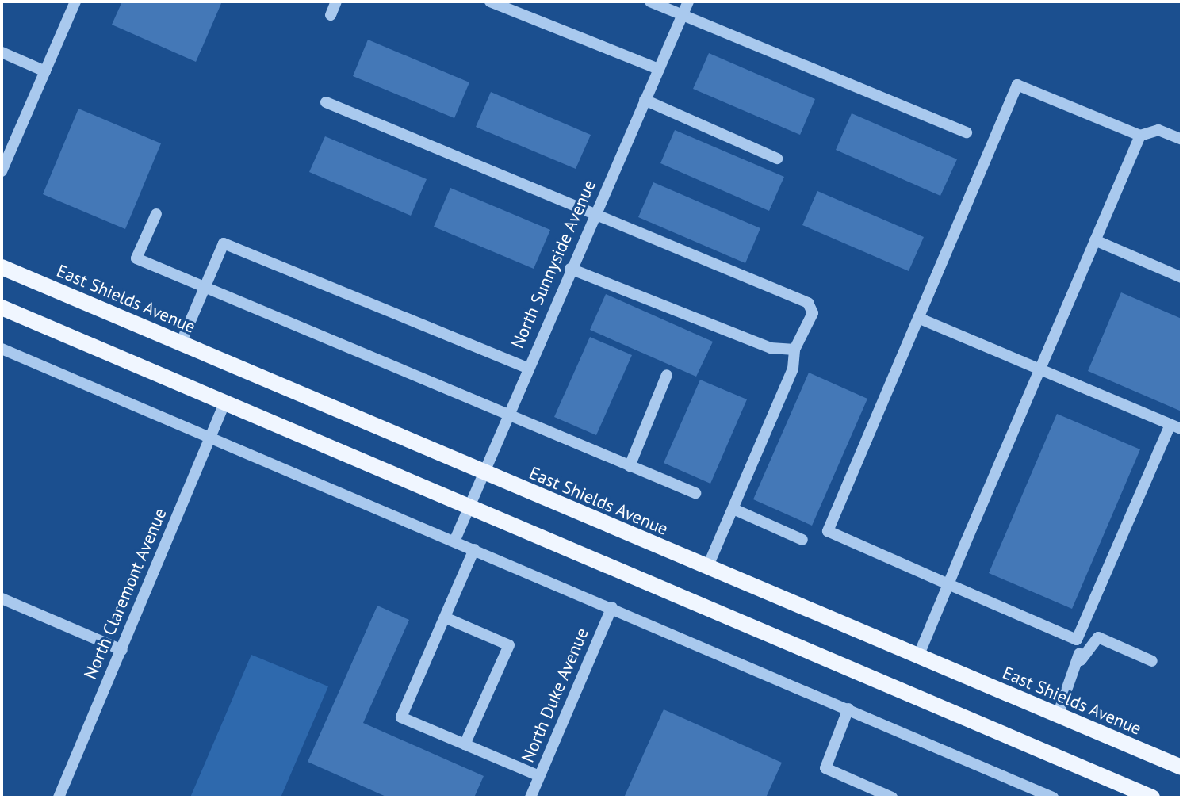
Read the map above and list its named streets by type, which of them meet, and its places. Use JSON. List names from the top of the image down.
{
  "streets": {
    "main road": ["East Shields Avenue"],
    "street": ["North Sunnyside Avenue", "North Claremont Avenue", "North Duke Avenue"]
  },
  "crossings": [
    ["North Sunnyside Avenue", "East Shields Avenue"]
  ]
}
